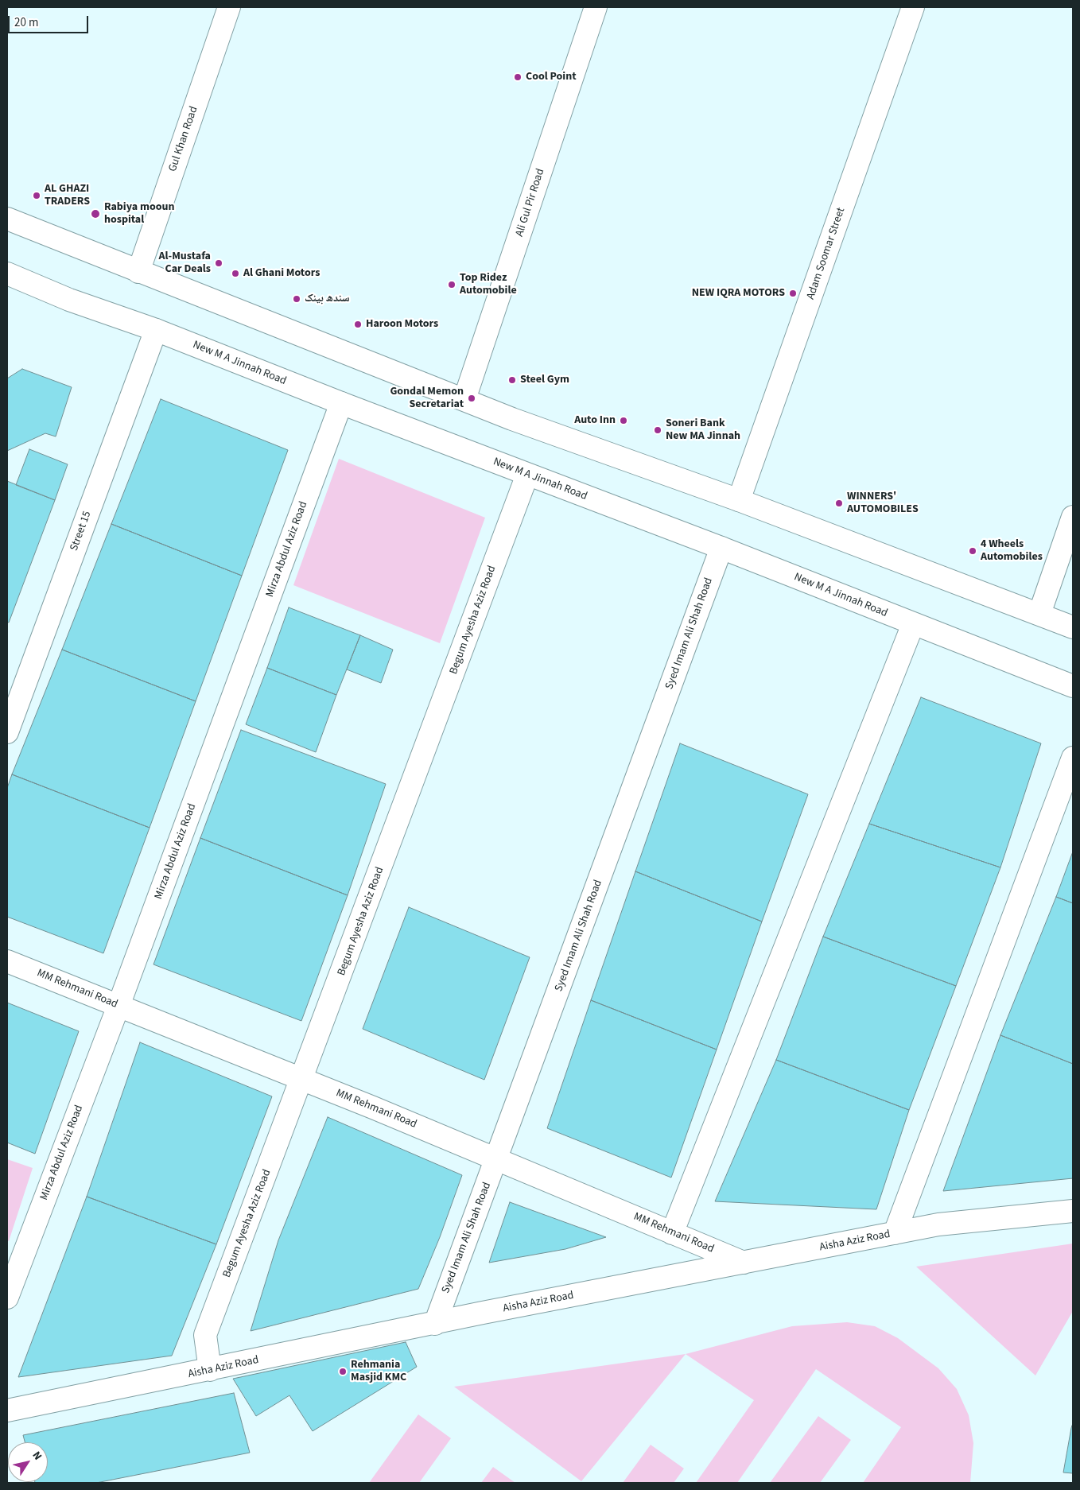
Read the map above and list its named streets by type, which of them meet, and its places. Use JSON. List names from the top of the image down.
{
  "streets": {
    "street": [
      "Gul Khan Road",
      "Ali Gul Pir Road",
      "Adam Soomar Street",
      "New M A Jinnah Road",
      "Street 15",
      "Mirza Abdul Aziz Road",
      "Begum Ayesha Aziz Road",
      "Syed Imam Ali Shah Road",
      "MM Rehmani Road",
      "Aisha Aziz Road"
    ]
  },
  "crossings": [
    ["New M A Jinnah Road", "Street 15"],
    ["New M A Jinnah Road", "Mirza Abdul Aziz Road"],
    ["New M A Jinnah Road", "Begum Ayesha Aziz Road"],
    ["New M A Jinnah Road", "Syed Imam Ali Shah Road"],
    ["Mirza Abdul Aziz Road", "MM Rehmani Road"],
    ["Begum Ayesha Aziz Road", "MM Rehmani Road"],
    ["Begum Ayesha Aziz Road", "Aisha Aziz Road"],
    ["Syed Imam Ali Shah Road", "MM Rehmani Road"],
    ["Syed Imam Ali Shah Road", "Aisha Aziz Road"],
    ["MM Rehmani Road", "Aisha Aziz Road"]
  ],
  "places": [
    "Cool Point",
    "AL GHAZI TRADERS",
    "Rabiya mooun hospital",
    "Al-Mustafa Car Deals",
    "Al Ghani Motors",
    "Top Ridez Automobile",
    "NEW IQRA MOTORS",
    "سندھ بینک",
    "Haroon Motors",
    "Steel Gym",
    "Gondal Memon Secretariat",
    "Auto Inn",
    "Soneri Bank New MA Jinnah",
    "WINNERS' AUTOMOBILES",
    "4 Wheels Automobiles",
    "Rehmania Masjid KMC"
  ],
  "scale_bar": "20 m",
  "north": "top right"
}
